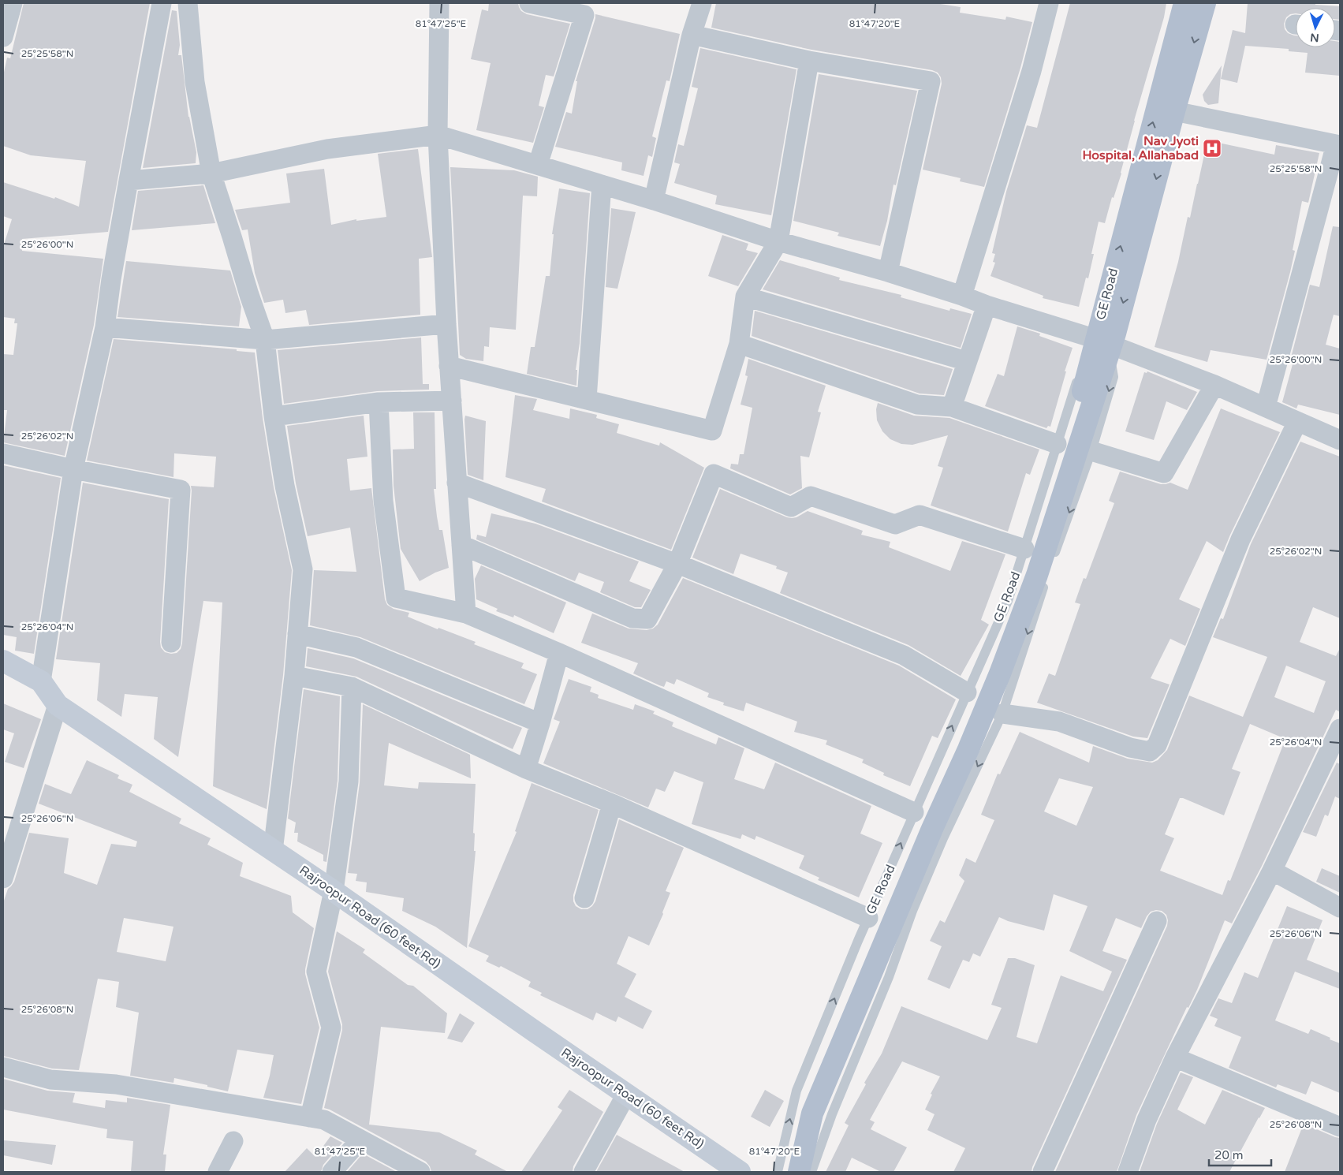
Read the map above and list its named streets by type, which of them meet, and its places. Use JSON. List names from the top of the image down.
{
  "streets": {
    "main road": ["GE Road", "Rajroopur Road (60 feet Rd)"]
  },
  "places": {
    "hospital": ["Nav Jyoti Hospital, Allahabad"]
  },
  "scale_bar": "20 m",
  "north": "bottom",
  "coordinates": [
    "81°47'25\"E",
    "81°47'20\"E",
    "25°25'58\"N",
    "25°26'00\"N",
    "25°26'02\"N",
    "25°26'04\"N",
    "25°26'06\"N",
    "25°26'08\"N"
  ]
}
